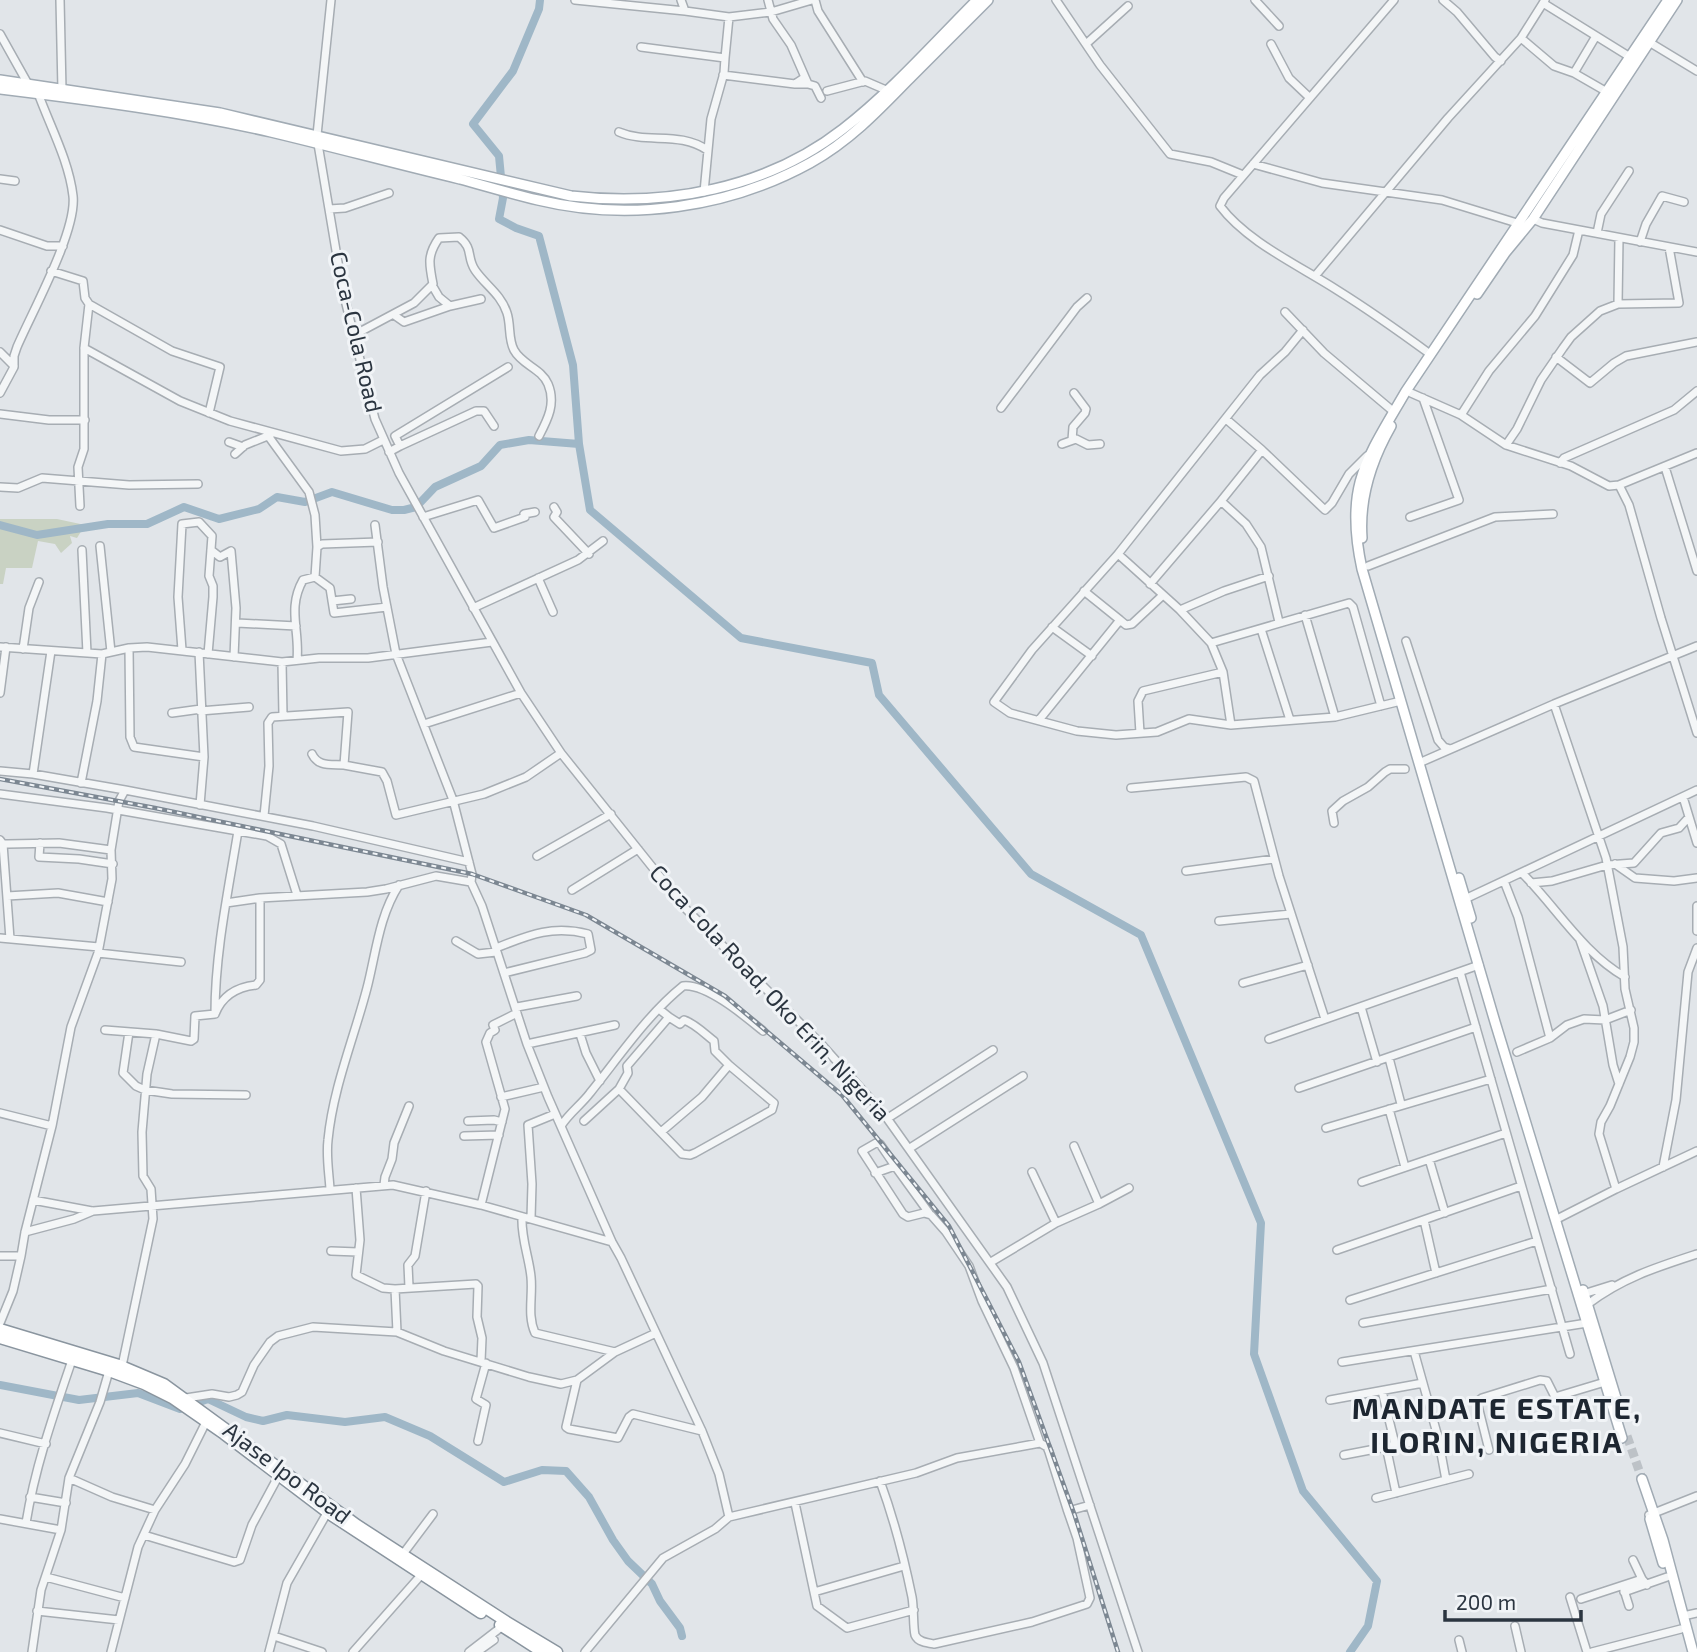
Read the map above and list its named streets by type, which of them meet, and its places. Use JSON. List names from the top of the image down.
{
  "streets": {
    "highway": ["Ajase Ipo Road"],
    "street": ["Coca-Cola Road", "Coca Cola Road, Oko Erin, Nigeria"]
  },
  "crossings": [
    ["Coca-Cola Road", "Coca Cola Road, Oko Erin, Nigeria"]
  ],
  "districts": ["MANDATE ESTATE, ILORIN, NIGERIA"],
  "scale_bar": "200 m"
}
